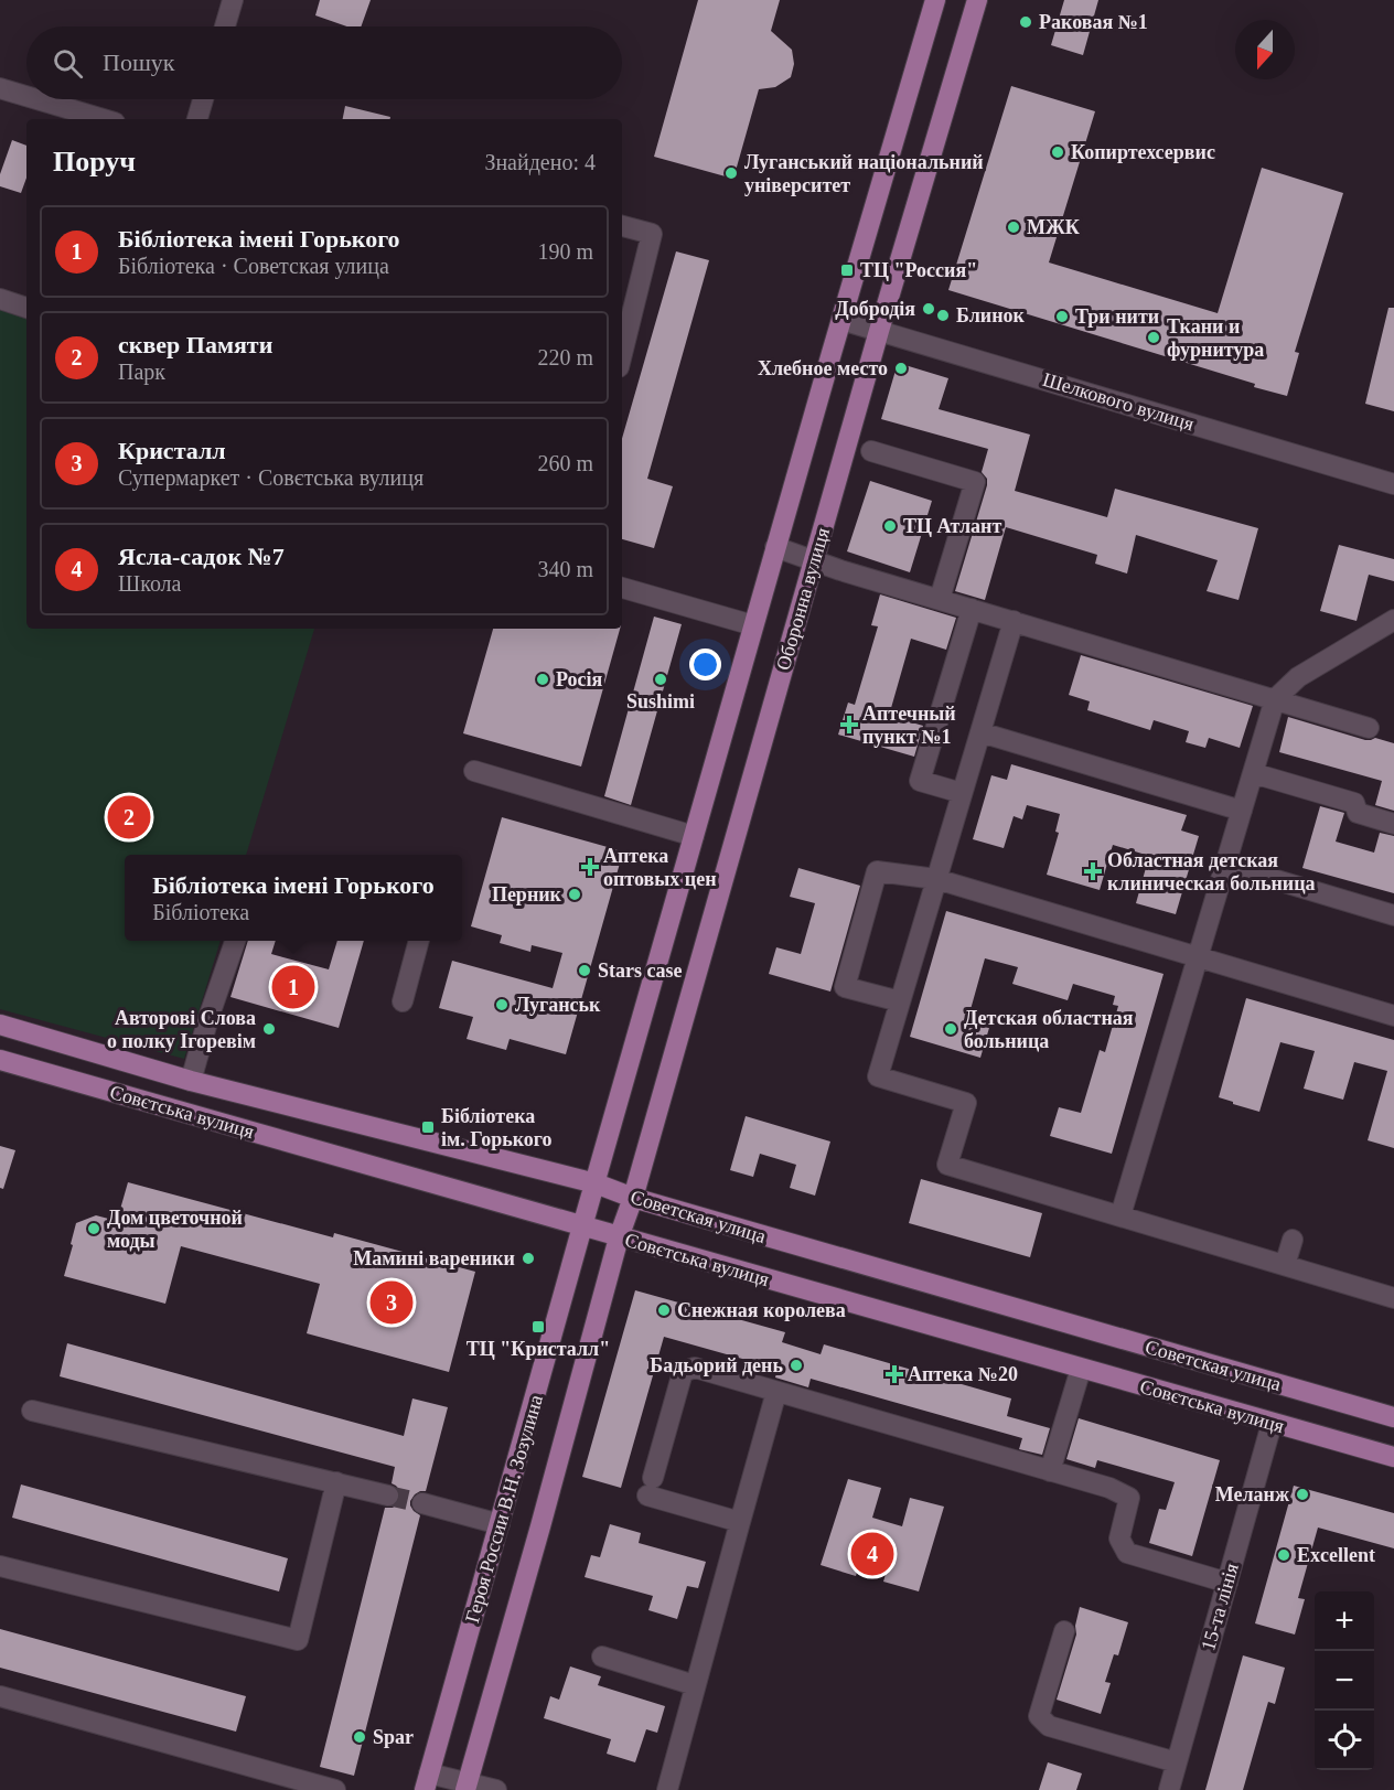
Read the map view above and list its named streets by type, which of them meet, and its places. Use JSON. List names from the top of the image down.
{
  "streets": {
    "main road": [
      "Оборонна вулиця",
      "Совєтська вулиця",
      "Советская улица",
      "Героя России В.Н. Зозулина"
    ],
    "street": ["Шелкового вулиця", "15-та лінія"]
  },
  "crossings": [
    ["Шелкового вулиця", "Оборонна вулиця"],
    ["Оборонна вулиця", "Совєтська вулиця"],
    ["Оборонна вулиця", "Советская улица"],
    ["Оборонна вулиця", "Героя России В.Н. Зозулина"],
    ["Совєтська вулиця", "Героя России В.Н. Зозулина"],
    ["Совєтська вулиця", "15-та лінія"],
    ["Советская улица", "Героя России В.Н. Зозулина"]
  ],
  "places": {
    "other": [
      "Раковая №1",
      "Копиртехсервис",
      "Луганський національний університет",
      "МЖК",
      "Добродія",
      "Блинок",
      "Три нити",
      "Ткани и фурнитура",
      "Хлебное место",
      "ТЦ Атлант",
      "Росія",
      "Sushimi",
      "Перник",
      "Stars case",
      "Луганськ",
      "Авторові Слова о полку Ігоревім",
      "Детская областная больница",
      "Дом цветочной моды",
      "Мамині вареники",
      "Снежная королева",
      "Бадьорий день",
      "Меланж",
      "Excellent",
      "Spar"
    ],
    "transit": ["ТЦ \"Россия\"", "Бібліотека ім. Горького", "ТЦ \"Кристалл\""],
    "health": [
      "Аптечный пункт №1",
      "Аптека оптовых цен",
      "Областная детская клиническая больница",
      "Аптека №20"
    ]
  },
  "north": "bottom",
  "page": {
    "search": "Пошук",
    "heading": ["Поруч", "Знайдено: 4"],
    "list": [
      {
        "mark": "1",
        "name": "Бібліотека імені Горького",
        "note": "Бібліотека · Советская улица",
        "value": "190 m"
      },
      {
        "mark": "2",
        "name": "сквер Памяти",
        "note": "Парк",
        "value": "220 m"
      },
      {
        "mark": "3",
        "name": "Кристалл",
        "note": "Супермаркет · Совєтська вулиця",
        "value": "260 m"
      },
      {
        "mark": "4",
        "name": "Ясла-садок №7",
        "note": "Школа",
        "value": "340 m"
      }
    ],
    "pins": [
      "2",
      "1",
      "3",
      "4"
    ],
    "popup": ["Бібліотека імені Горького", "Бібліотека"],
    "map_buttons": ["+", "−"]
  }
}
